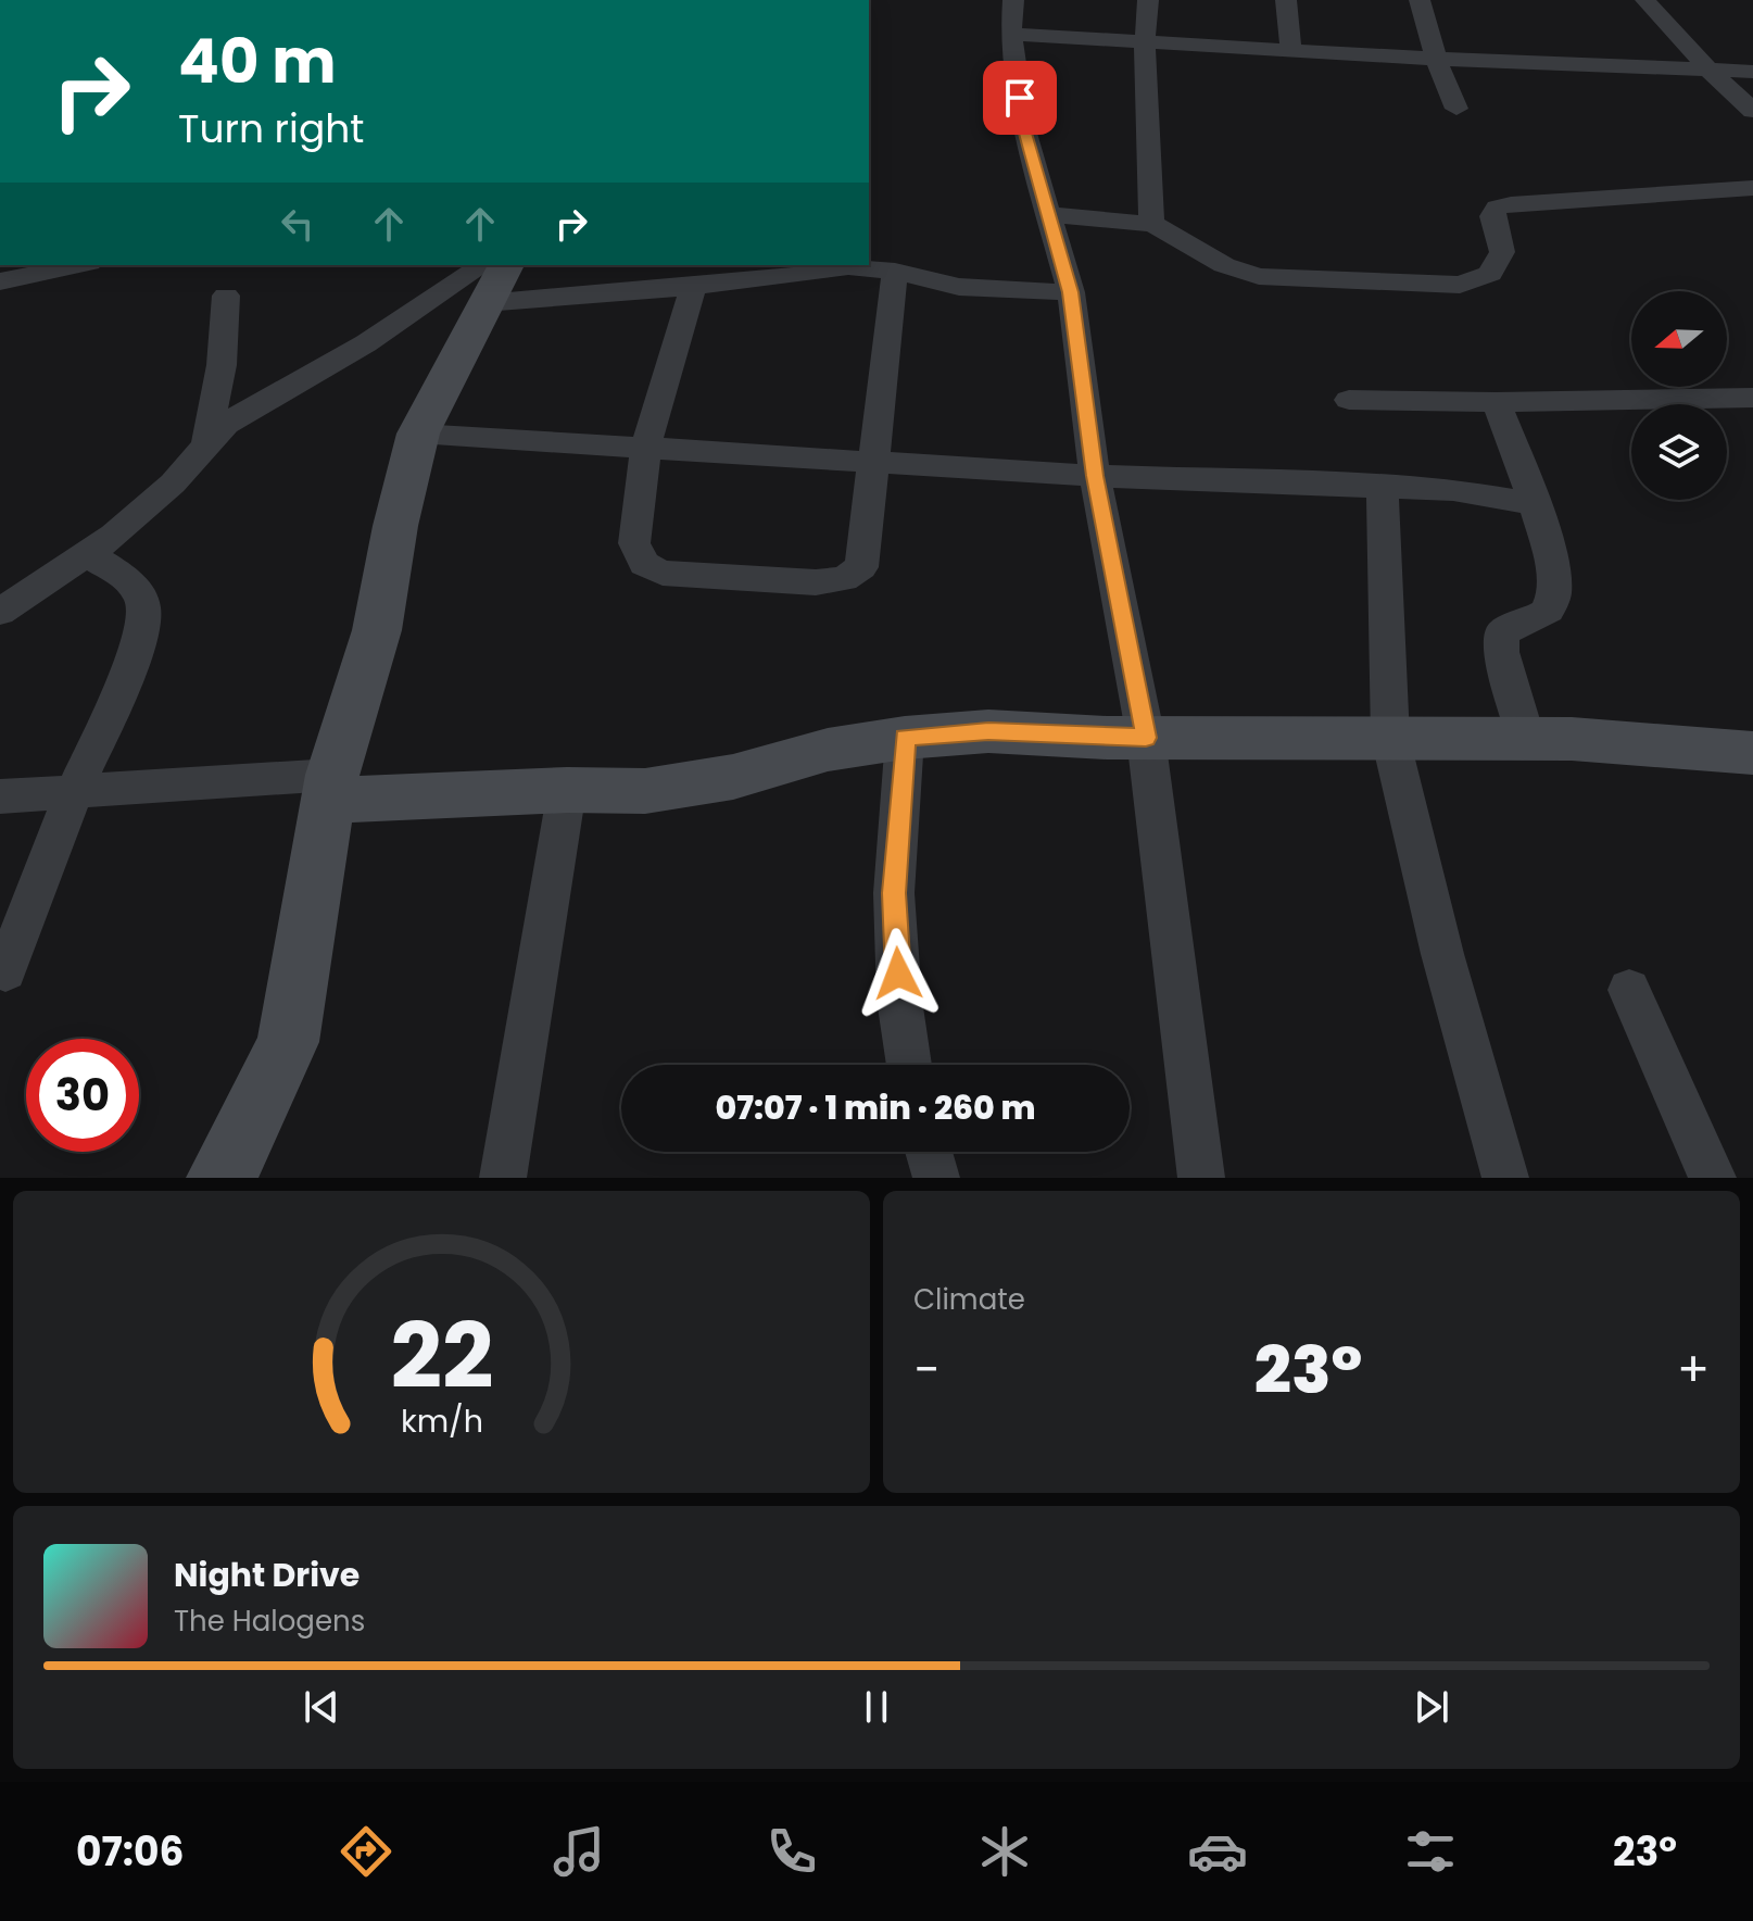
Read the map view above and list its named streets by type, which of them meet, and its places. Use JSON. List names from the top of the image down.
{
  "north": "left",
  "page": {
    "turn": ["40 m", "Turn right"],
    "limit": "30",
    "trip": "07:07 · 1 min · 260 m",
    "tile": "Climate",
    "heat": ["−", "23°", "+"],
    "song": ["Night Drive", "The Halogens"],
    "tabs": ["07:06", "23°"],
    "gauge": ["22", "km/h"]
  }
}
